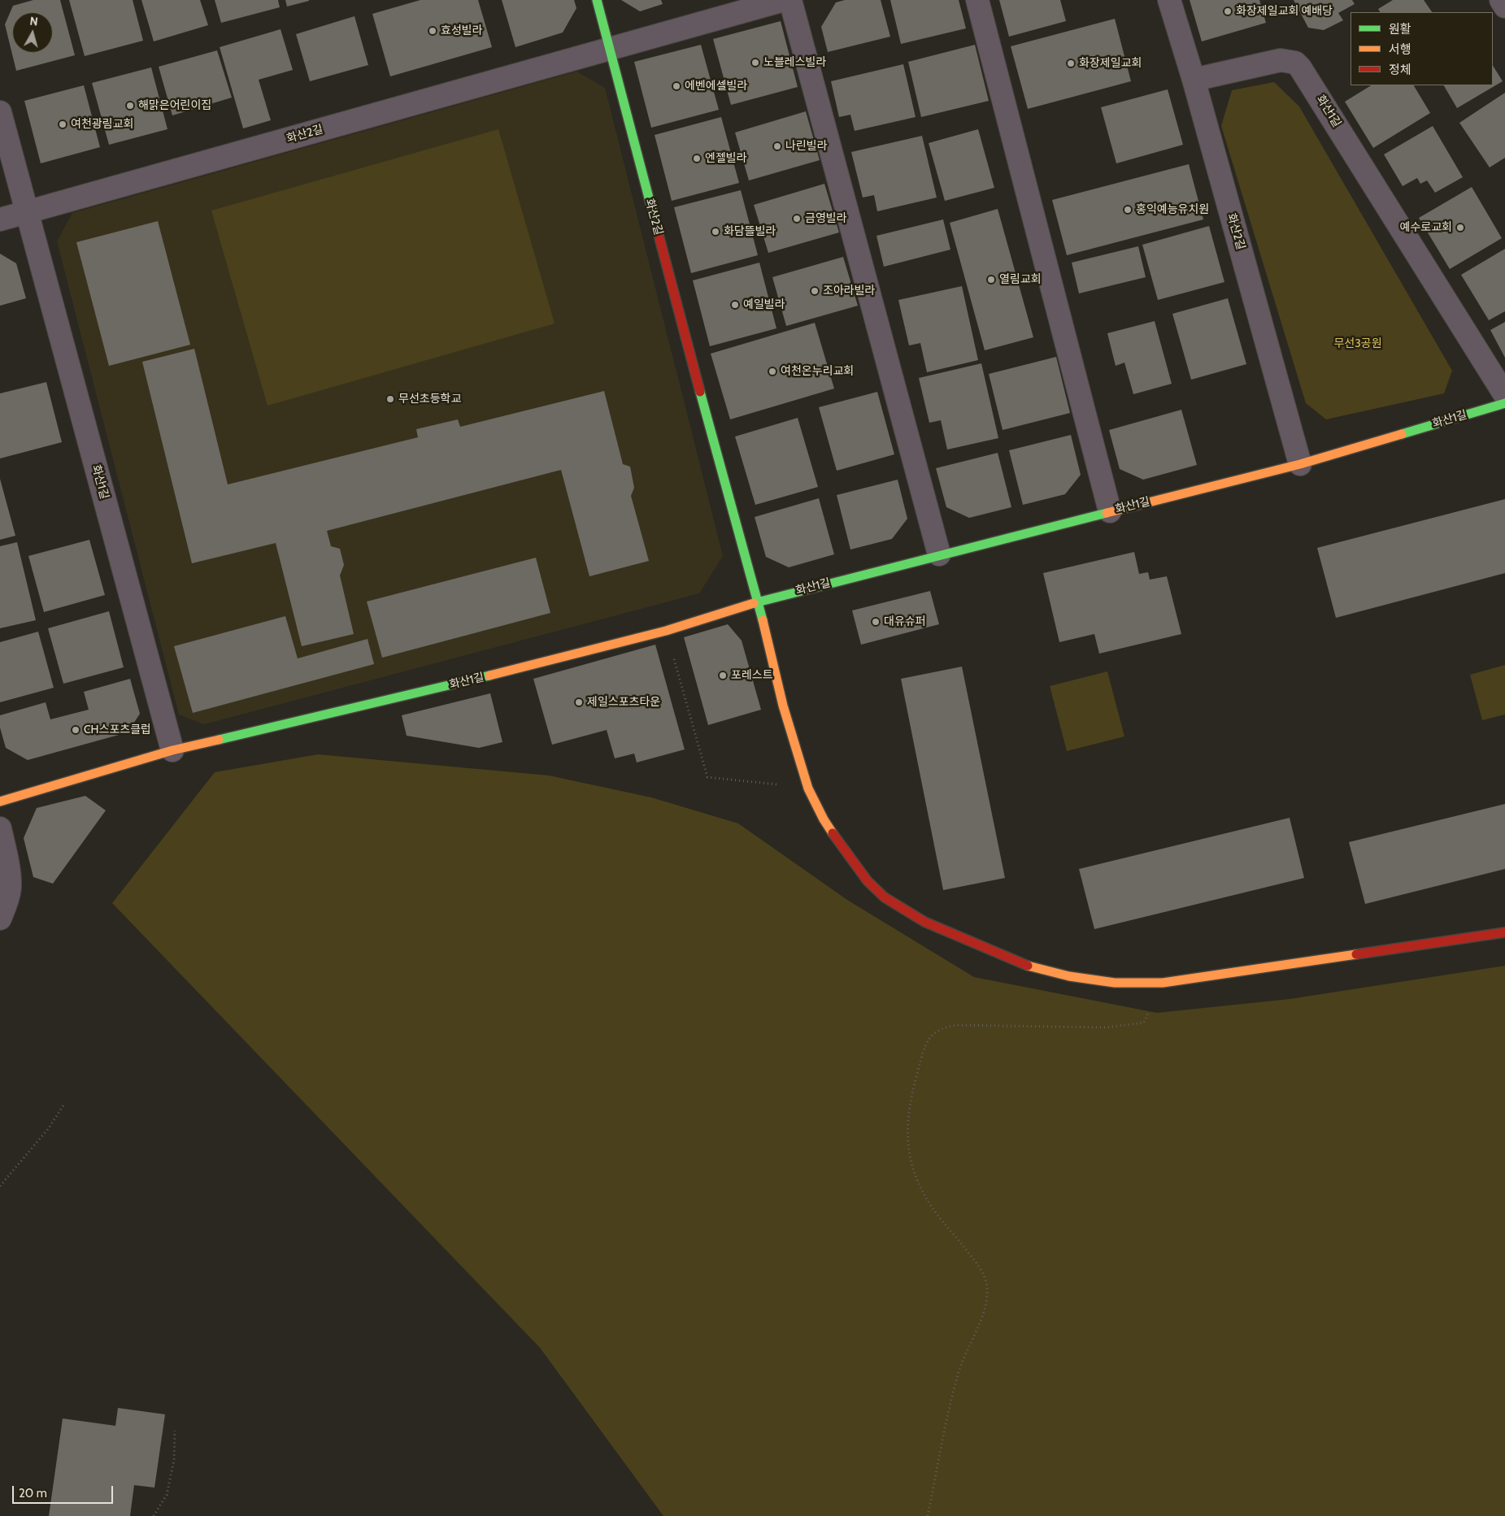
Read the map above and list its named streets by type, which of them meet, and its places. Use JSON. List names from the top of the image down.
{
  "streets": {
    "street": ["화산1길", "화산2길"]
  },
  "crossings": [
    ["화산1길", "화산2길"]
  ],
  "parks": ["무선3공원"],
  "places": [
    "화장제일교회 예배당",
    "효성빌라",
    "노블레스빌라",
    "화장제일교회",
    "에벤에셀빌라",
    "해맑은어린이집",
    "여천광림교회",
    "나린빌라",
    "엔젤빌라",
    "홍익예능유치원",
    "금영빌라",
    "예수로교회",
    "화담뜰빌라",
    "열림교회",
    "조아라빌라",
    "예일빌라",
    "여천온누리교회",
    "무선초등학교",
    "대유슈퍼",
    "포레스트",
    "제일스포츠타운",
    "CH스포츠클럽"
  ],
  "legend": ["원활", "서행", "정체"],
  "scale_bar": "20 m",
  "north": "top"
}
